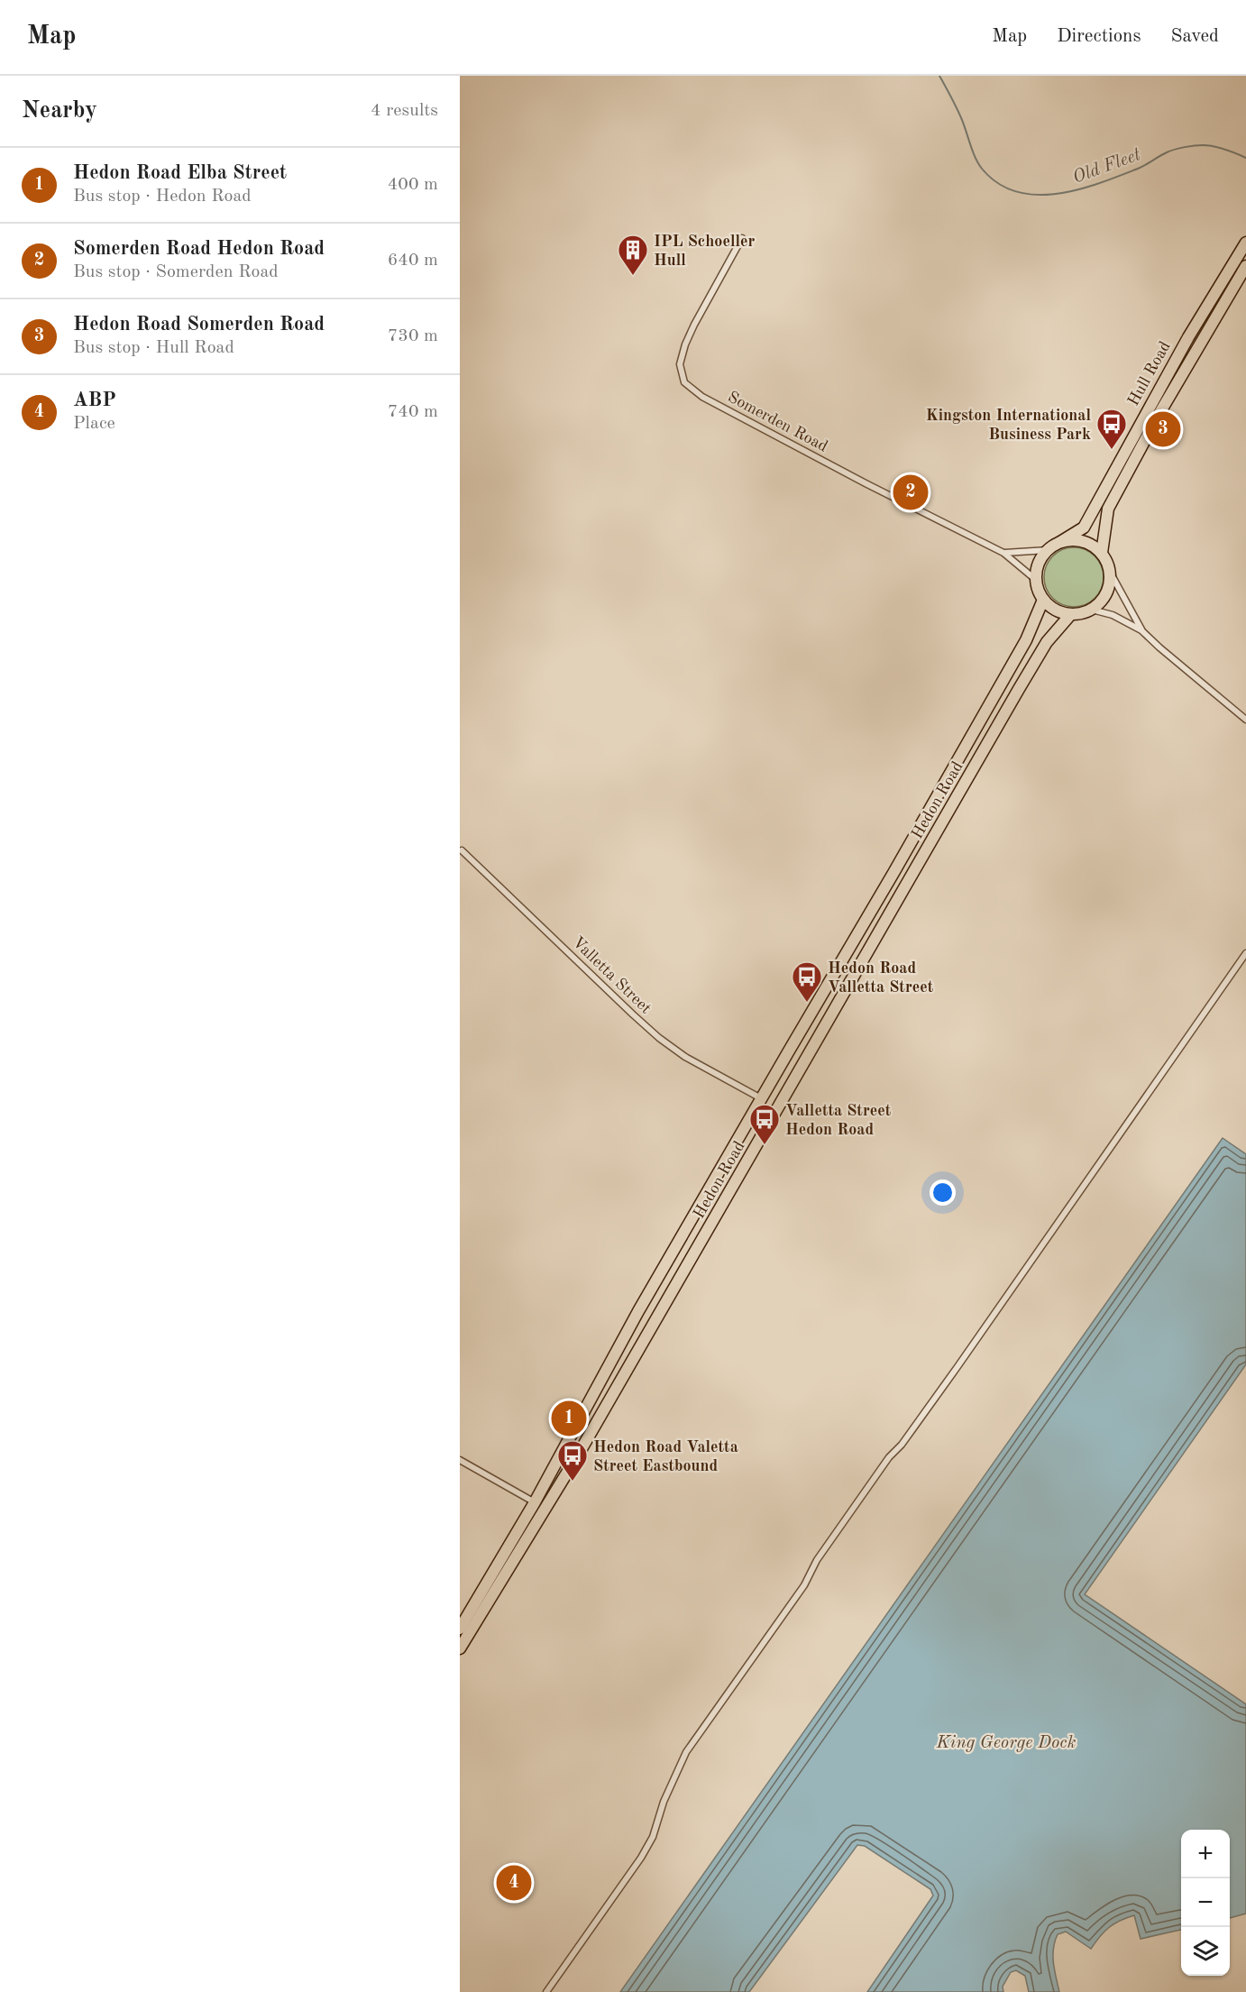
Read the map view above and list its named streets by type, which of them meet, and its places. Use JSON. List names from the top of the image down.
{
  "streets": {
    "highway": ["Hull Road", "Hedon Road"],
    "street": ["Somerden Road", "Valletta Street"]
  },
  "crossings": [
    ["Hull Road", "Somerden Road"],
    ["Hull Road", "Hedon Road"],
    ["Somerden Road", "Hedon Road"],
    ["Hedon Road", "Valletta Street"]
  ],
  "water": ["Old Fleet", "King George Dock"],
  "places": {
    "building": ["IPL Schoeller Hull"],
    "bus stop": [
      "Kingston International Business Park",
      "Hedon Road Valletta Street",
      "Valletta Street Hedon Road",
      "Hedon Road Valetta Street Eastbound"
    ]
  },
  "page": {
    "header": "Map",
    "nav": ["Map", "Directions", "Saved"],
    "heading": ["Nearby", "4 results"],
    "list": [
      {
        "mark": "1",
        "name": "Hedon Road Elba Street",
        "note": "Bus stop · Hedon Road",
        "value": "400 m"
      },
      {
        "mark": "2",
        "name": "Somerden Road Hedon Road",
        "note": "Bus stop · Somerden Road",
        "value": "640 m"
      },
      {
        "mark": "3",
        "name": "Hedon Road Somerden Road",
        "note": "Bus stop · Hull Road",
        "value": "730 m"
      },
      {
        "mark": "4",
        "name": "ABP",
        "note": "Place",
        "value": "740 m"
      }
    ],
    "pins": [
      "3",
      "2",
      "1",
      "4"
    ],
    "map_buttons": ["+", "−"]
  }
}
